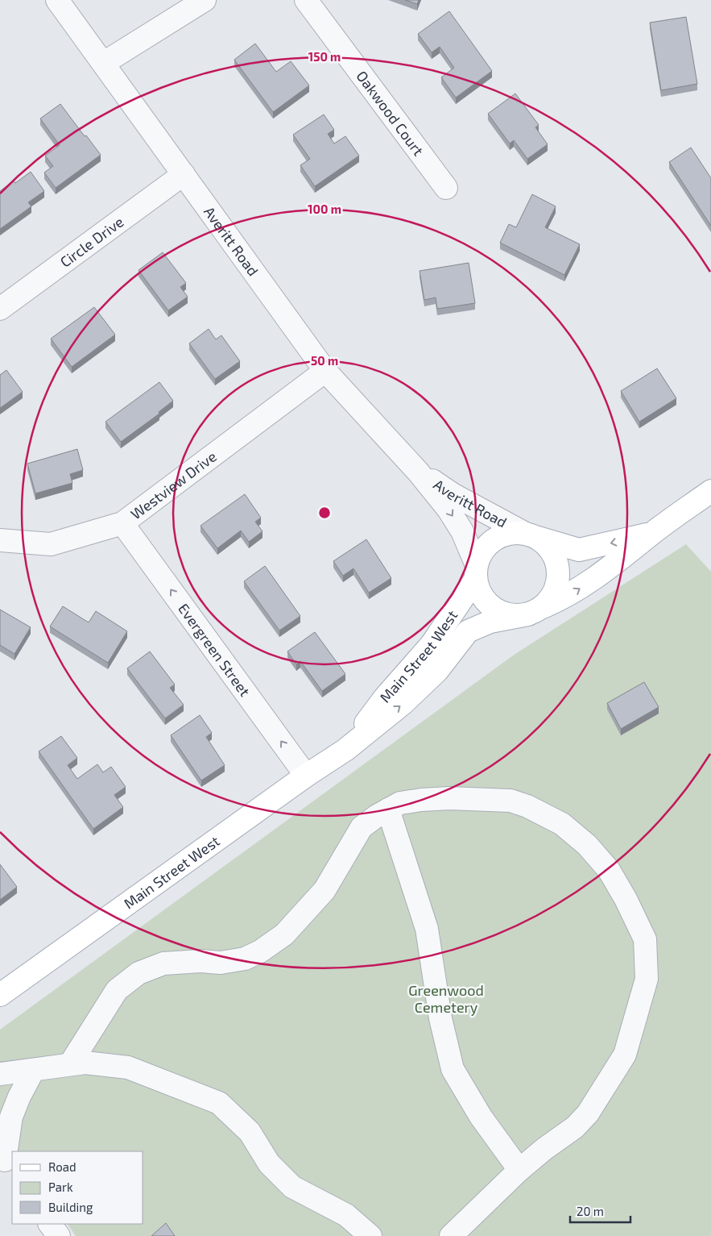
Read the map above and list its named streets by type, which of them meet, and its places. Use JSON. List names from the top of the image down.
{
  "streets": {
    "main road": ["Main Street West"],
    "street": [
      "Oakwood Court",
      "Averitt Road",
      "Circle Drive",
      "Westview Drive",
      "Evergreen Street"
    ]
  },
  "crossings": [
    ["Averitt Road", "Circle Drive"],
    ["Averitt Road", "Westview Drive"],
    ["Averitt Road", "Main Street West"],
    ["Westview Drive", "Evergreen Street"],
    ["Evergreen Street", "Main Street West"]
  ],
  "one_way": ["Evergreen Street"],
  "parks": ["Greenwood Cemetery"],
  "legend": ["Road", "Park", "Building"],
  "scale_bar": "20 m",
  "rings": ["150 m", "100 m", "50 m"]
}
